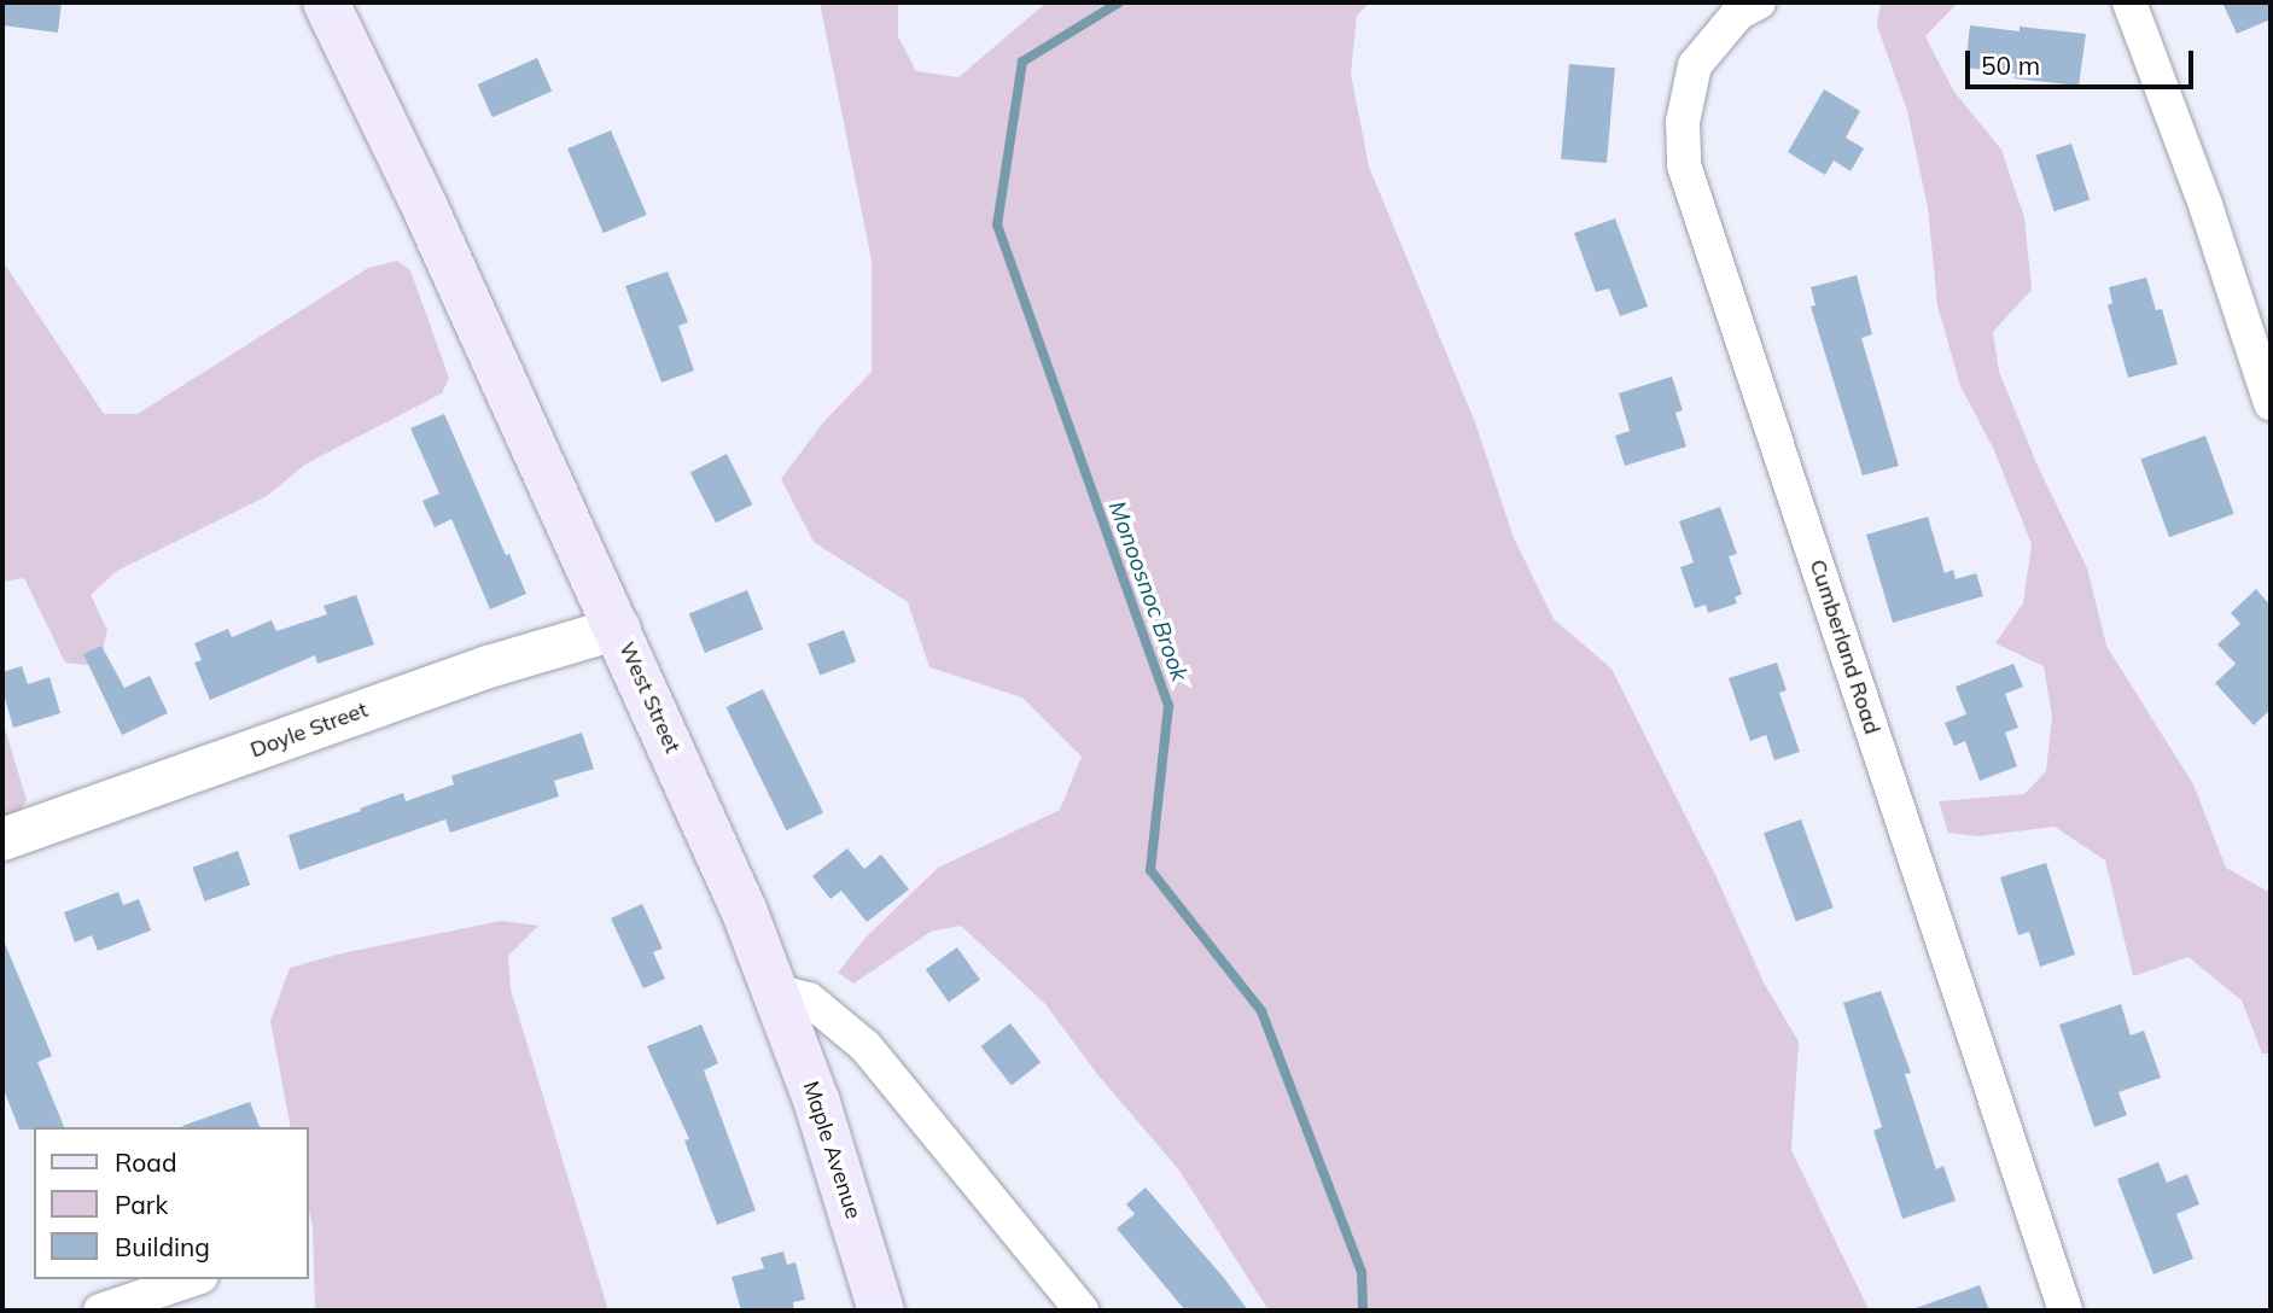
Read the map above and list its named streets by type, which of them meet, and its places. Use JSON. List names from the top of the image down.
{
  "streets": {
    "main road": ["West Street", "Maple Avenue"],
    "street": ["Cumberland Road", "Doyle Street"]
  },
  "crossings": [
    ["West Street", "Doyle Street"],
    ["West Street", "Maple Avenue"]
  ],
  "water": ["Monoosnoc Brook"],
  "legend": ["Road", "Park", "Building"],
  "scale_bar": "50 m"
}
